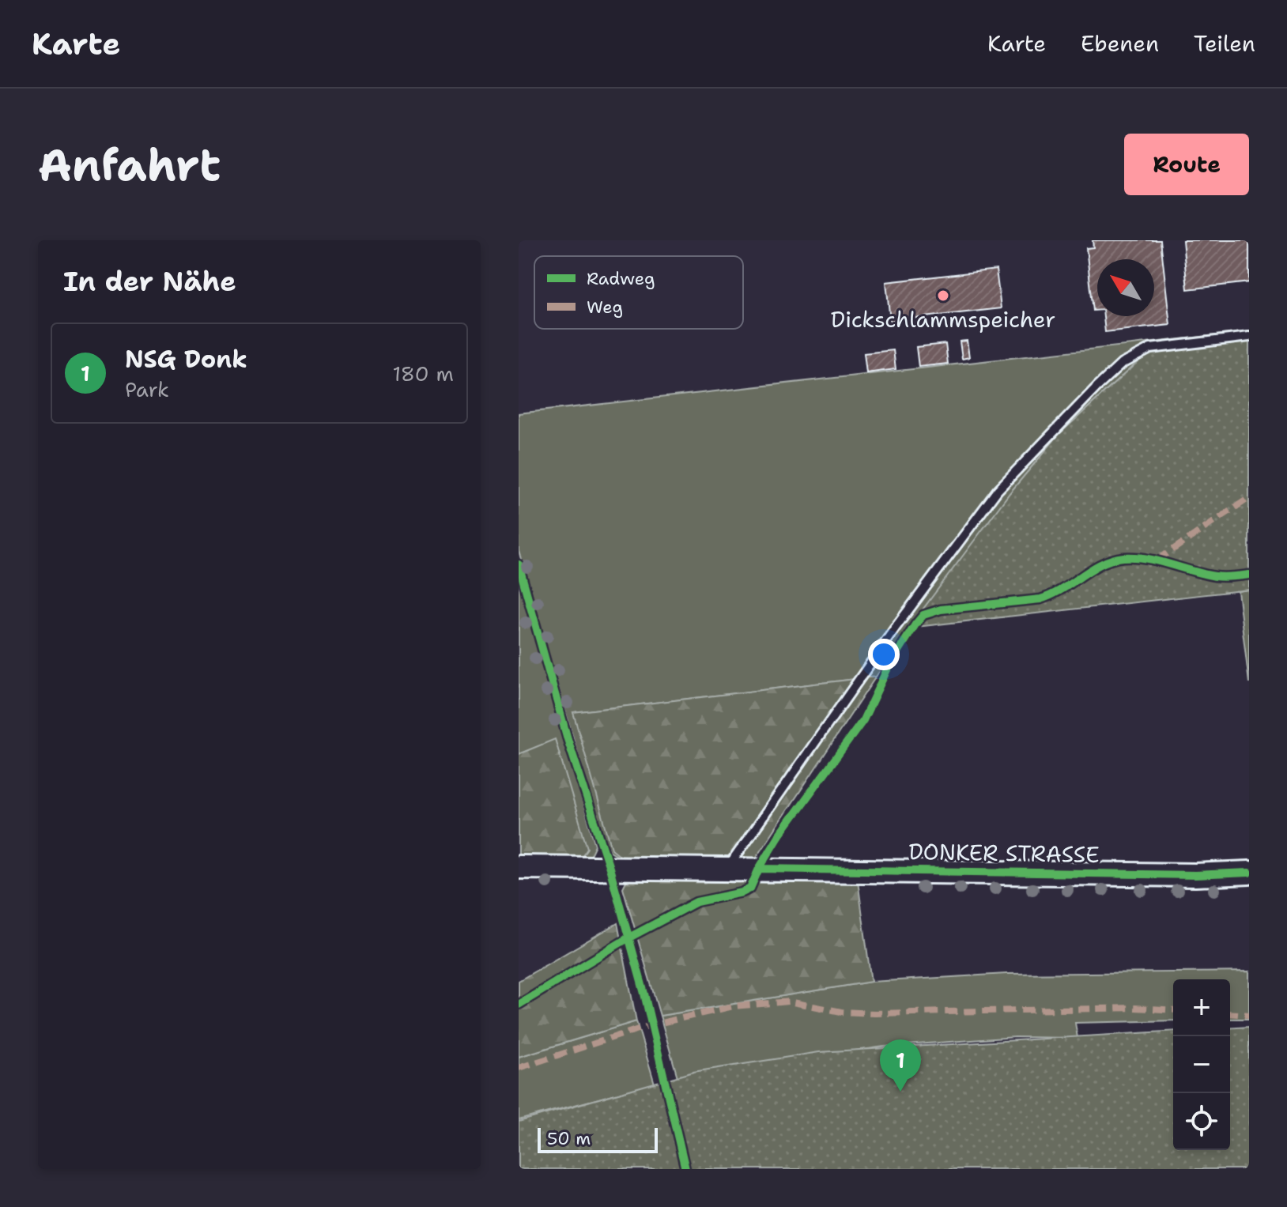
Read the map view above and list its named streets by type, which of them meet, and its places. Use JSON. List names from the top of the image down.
{
  "streets": {
    "street": ["DONKER STRASSE"]
  },
  "places": ["Dickschlammspeicher"],
  "legend": ["Radweg", "Weg"],
  "scale_bar": "50 m",
  "north": "top left",
  "page": {
    "header": "Karte",
    "nav": ["Karte", "Ebenen", "Teilen"],
    "buttons": "Route",
    "title": "Anfahrt",
    "heading": "In der Nähe",
    "list": [
      {
        "mark": "1",
        "name": "NSG Donk",
        "note": "Park",
        "value": "180 m"
      }
    ],
    "map_buttons": ["+", "−"],
    "pins": "1",
    "scale": "50 m"
  }
}
